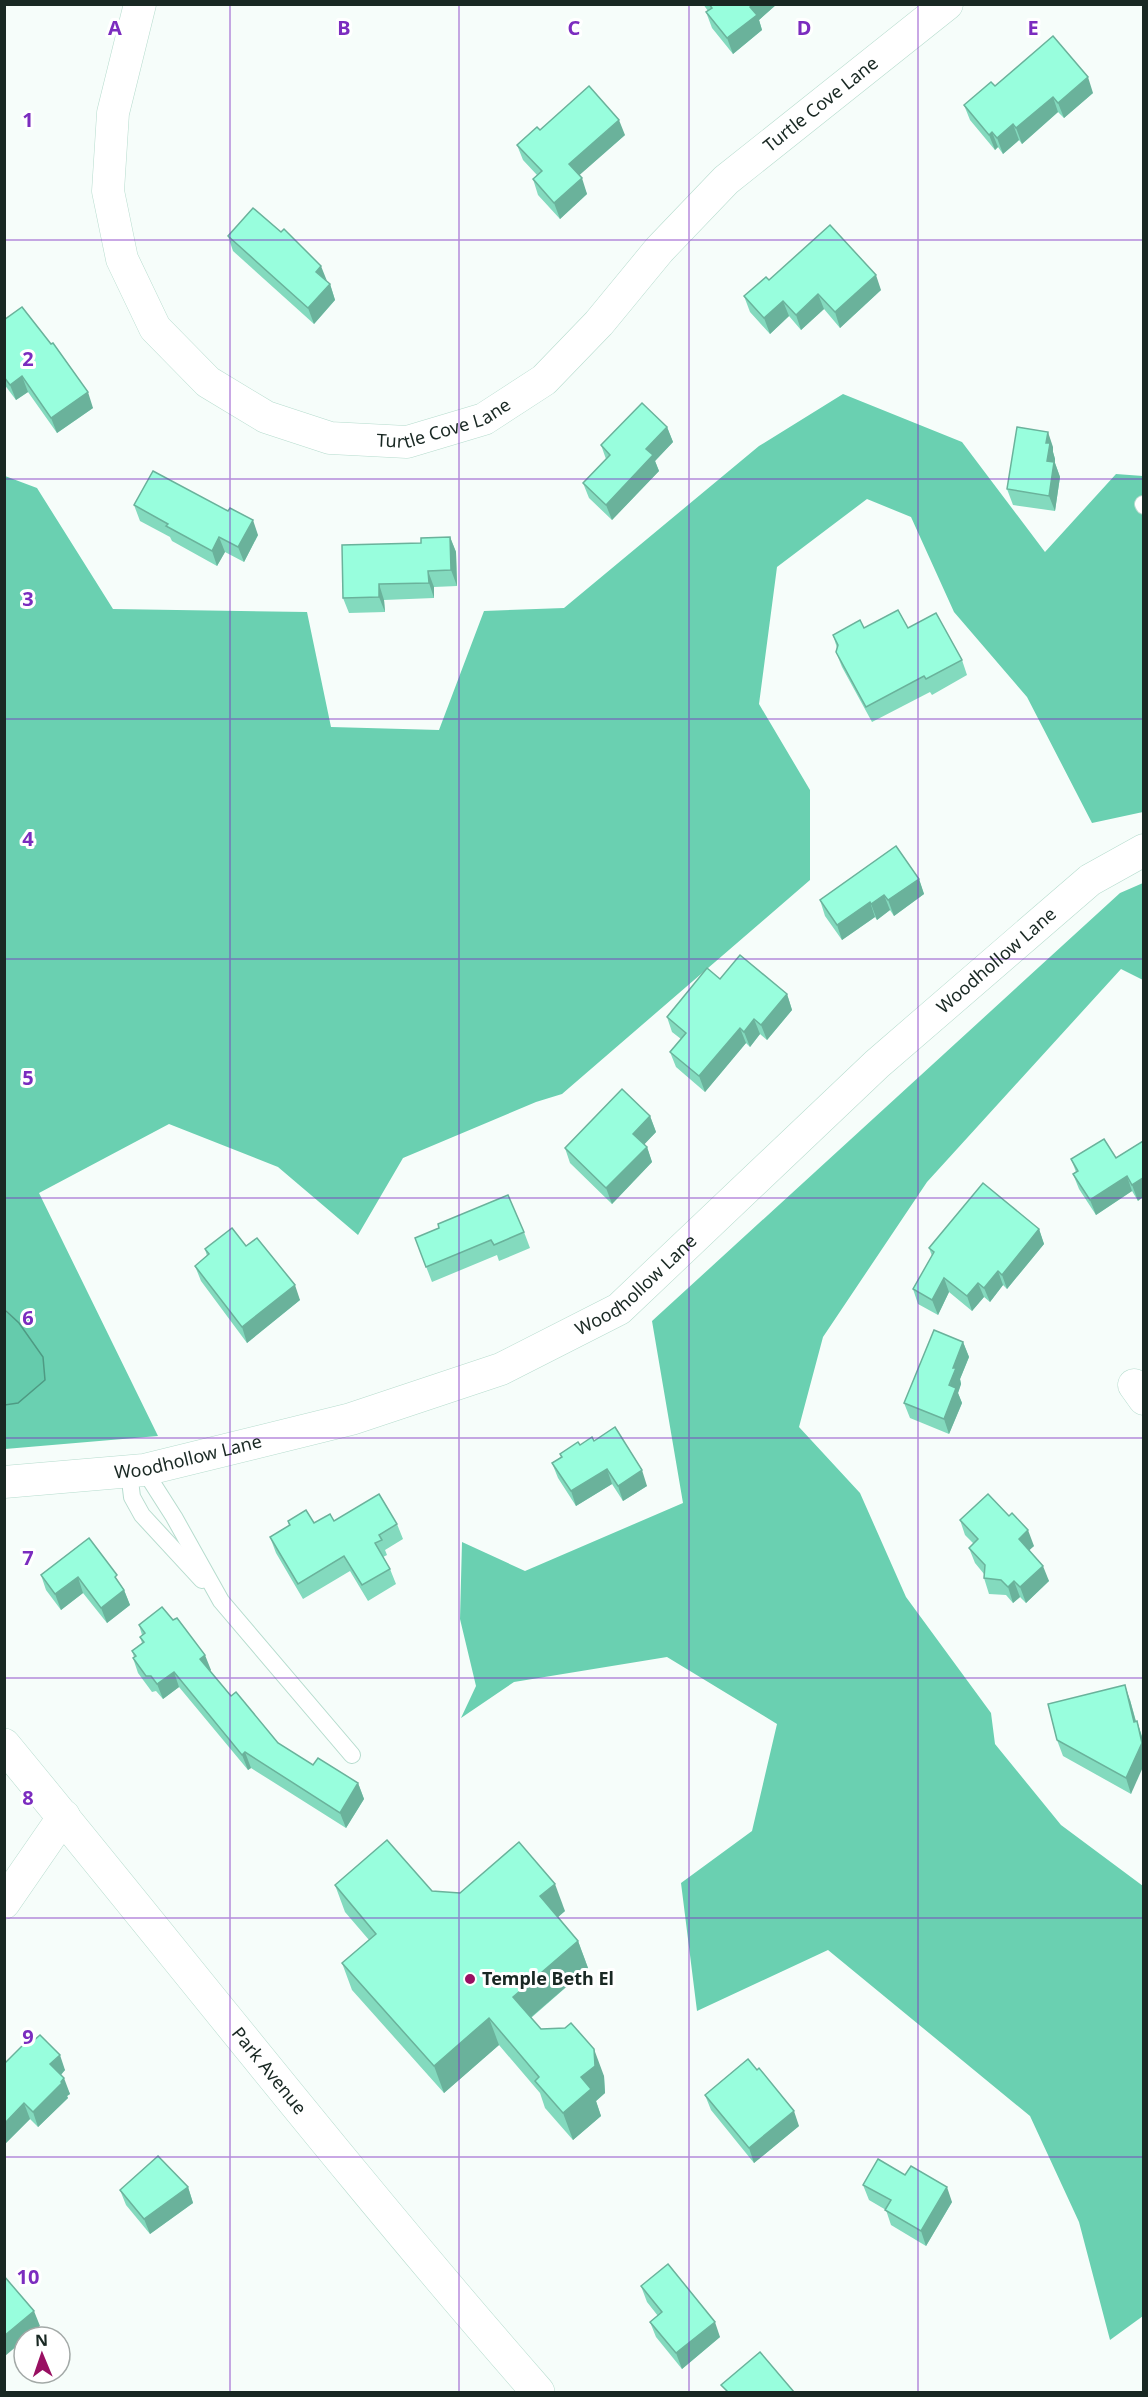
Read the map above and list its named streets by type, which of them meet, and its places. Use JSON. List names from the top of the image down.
{
  "streets": {
    "main road": ["Park Avenue"],
    "street": ["Turtle Cove Lane", "Woodhollow Lane"]
  },
  "places": ["Temple Beth El"],
  "north": "top",
  "grid": {
    "columns": [
      "A",
      "B",
      "C",
      "D",
      "E"
    ],
    "rows": [
      "1",
      "2",
      "3",
      "4",
      "5",
      "6",
      "7",
      "8",
      "9",
      "10"
    ]
  }
}
